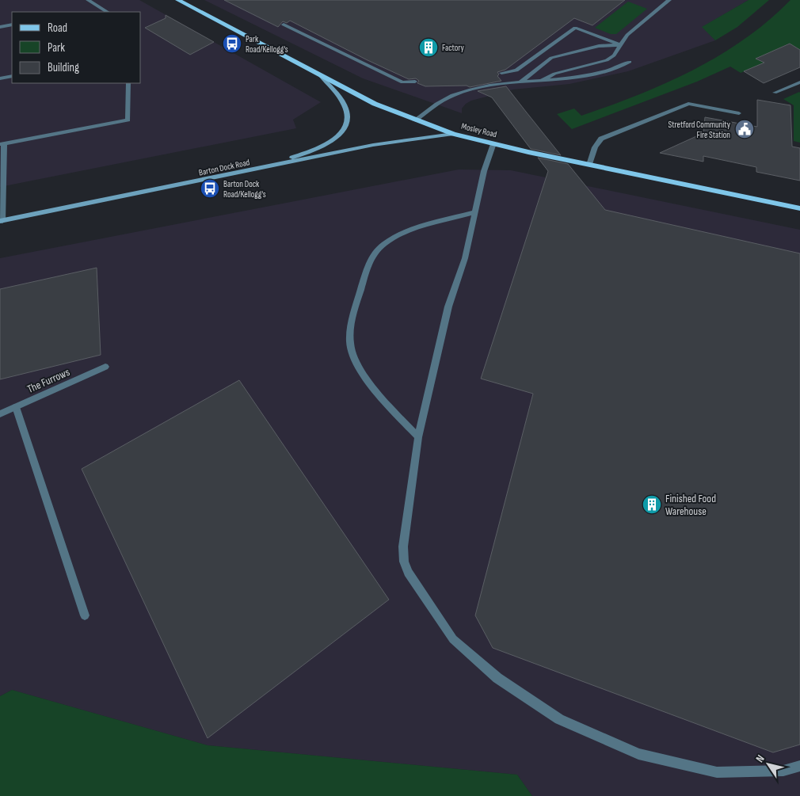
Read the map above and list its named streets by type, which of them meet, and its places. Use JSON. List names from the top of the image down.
{
  "streets": {
    "main road": ["Mosley Road", "Barton Dock Road"],
    "street": ["The Furrows"]
  },
  "crossings": [
    ["Mosley Road", "Barton Dock Road"]
  ],
  "places": {
    "bus stop": ["Park Road/Kellogg's", "Barton Dock Road/Kellogg's"],
    "building": ["Factory", "Finished Food Warehouse"],
    "public building": ["Stretford Community Fire Station"]
  },
  "legend": ["Road", "Park", "Building"],
  "north": "top left"
}
